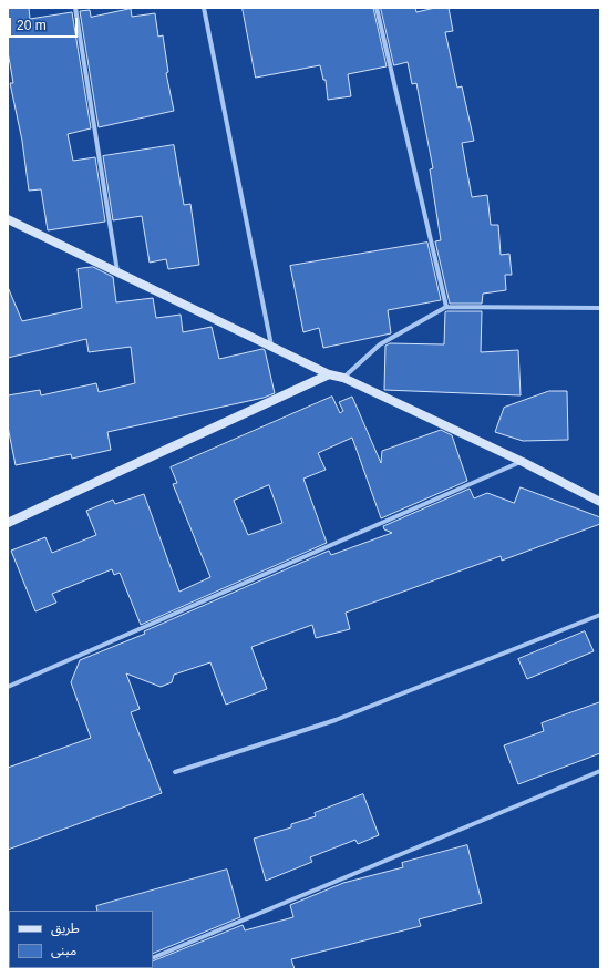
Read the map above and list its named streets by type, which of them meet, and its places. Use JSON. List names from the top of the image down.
{
  "legend": ["طريق", "مبنى"],
  "scale_bar": "20 m"
}
